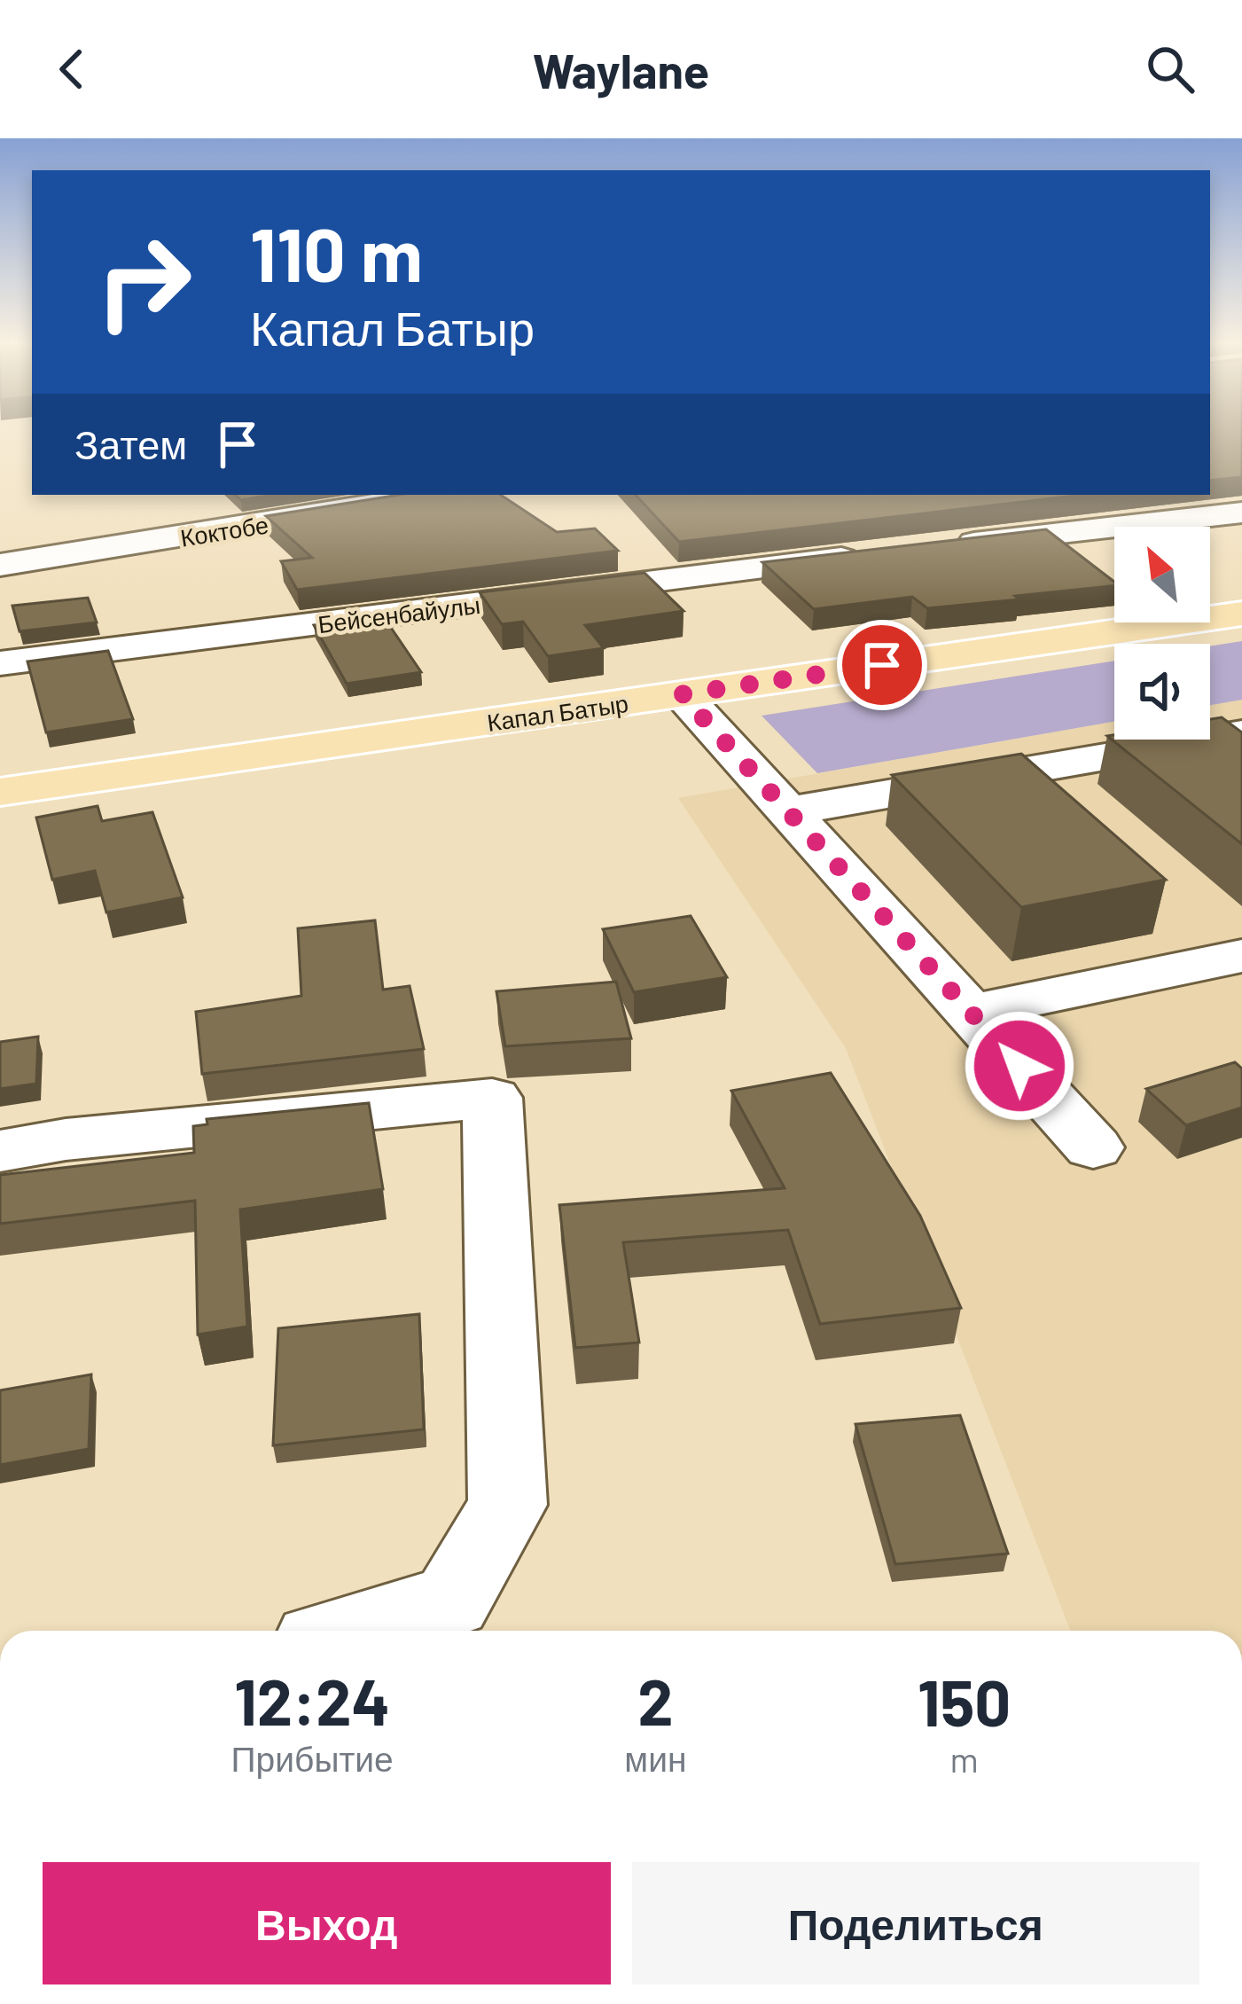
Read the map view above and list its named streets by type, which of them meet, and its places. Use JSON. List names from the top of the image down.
{
  "streets": {
    "main road": ["Капал Батыр"],
    "street": ["Коктобе", "Бейсенбайулы"]
  },
  "north": "top left",
  "page": {
    "header": "Waylane",
    "turn": ["110 m", "Капал Батыр"],
    "then": "Затем",
    "eta": [
      "12:24",
      "Прибытие",
      "2",
      "мин",
      "150",
      "m"
    ],
    "buttons": ["Выход", "Поделиться"]
  }
}
